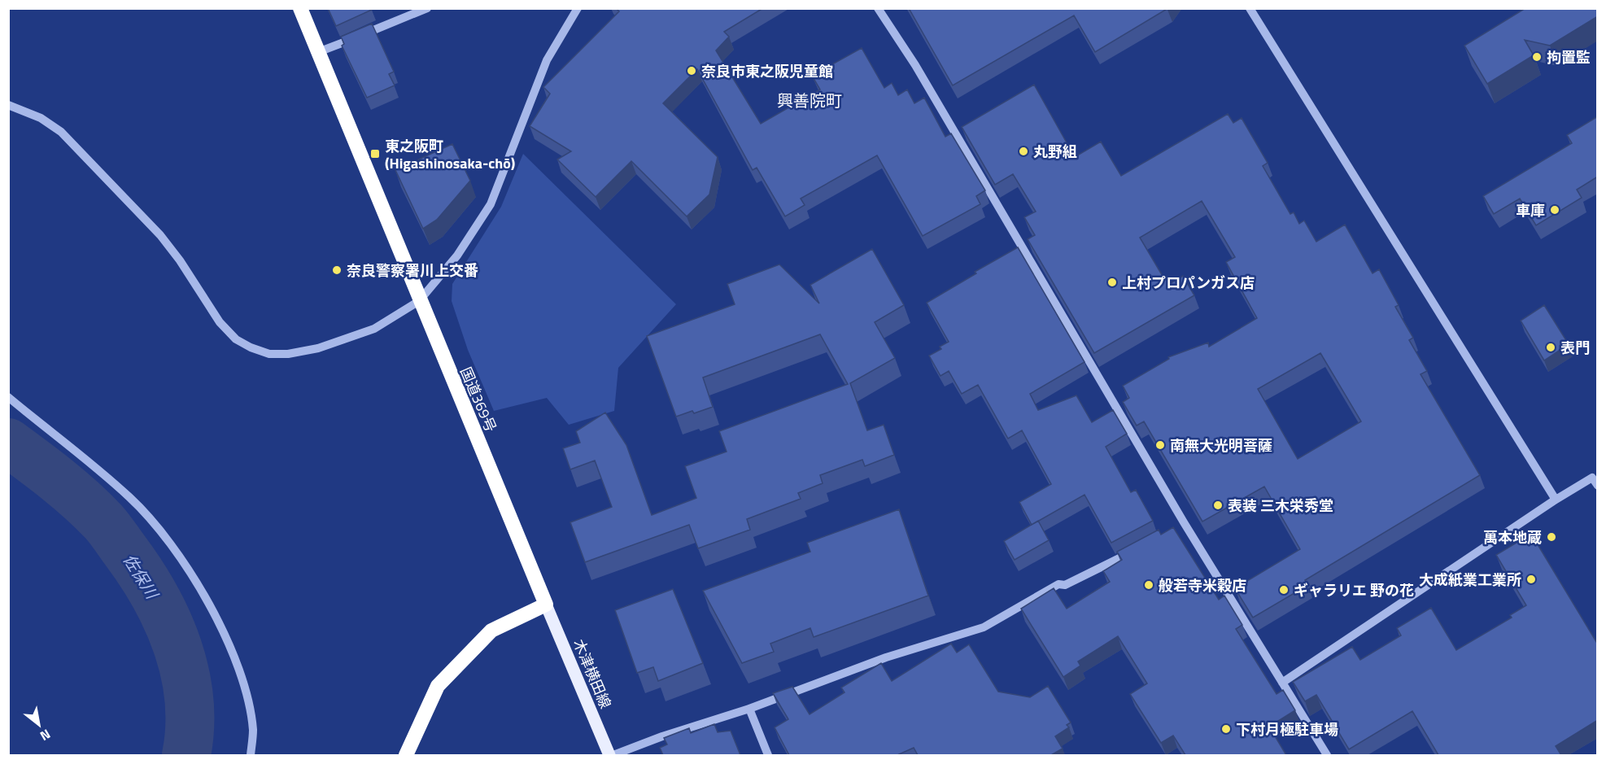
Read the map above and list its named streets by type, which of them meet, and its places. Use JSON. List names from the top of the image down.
{
  "streets": {
    "highway": ["国道369号"],
    "main road": ["木津横田線"]
  },
  "crossings": [
    ["国道369号", "木津横田線"]
  ],
  "districts": ["興善院町"],
  "water": ["佐保川"],
  "places": {
    "other": [
      "拘置監",
      "奈良市東之阪児童館",
      "丸野組",
      "車庫",
      "奈良警察署川上交番",
      "上村プロパンガス店",
      "表門",
      "南無大光明菩薩",
      "表装 三木栄秀堂",
      "萬本地蔵",
      "大成紙業工業所",
      "般若寺米穀店",
      "ギャラリエ 野の花",
      "下村月極駐車場"
    ],
    "transit": ["東之阪町 (Higashinosaka-chō)"]
  },
  "north": "bottom right"
}
